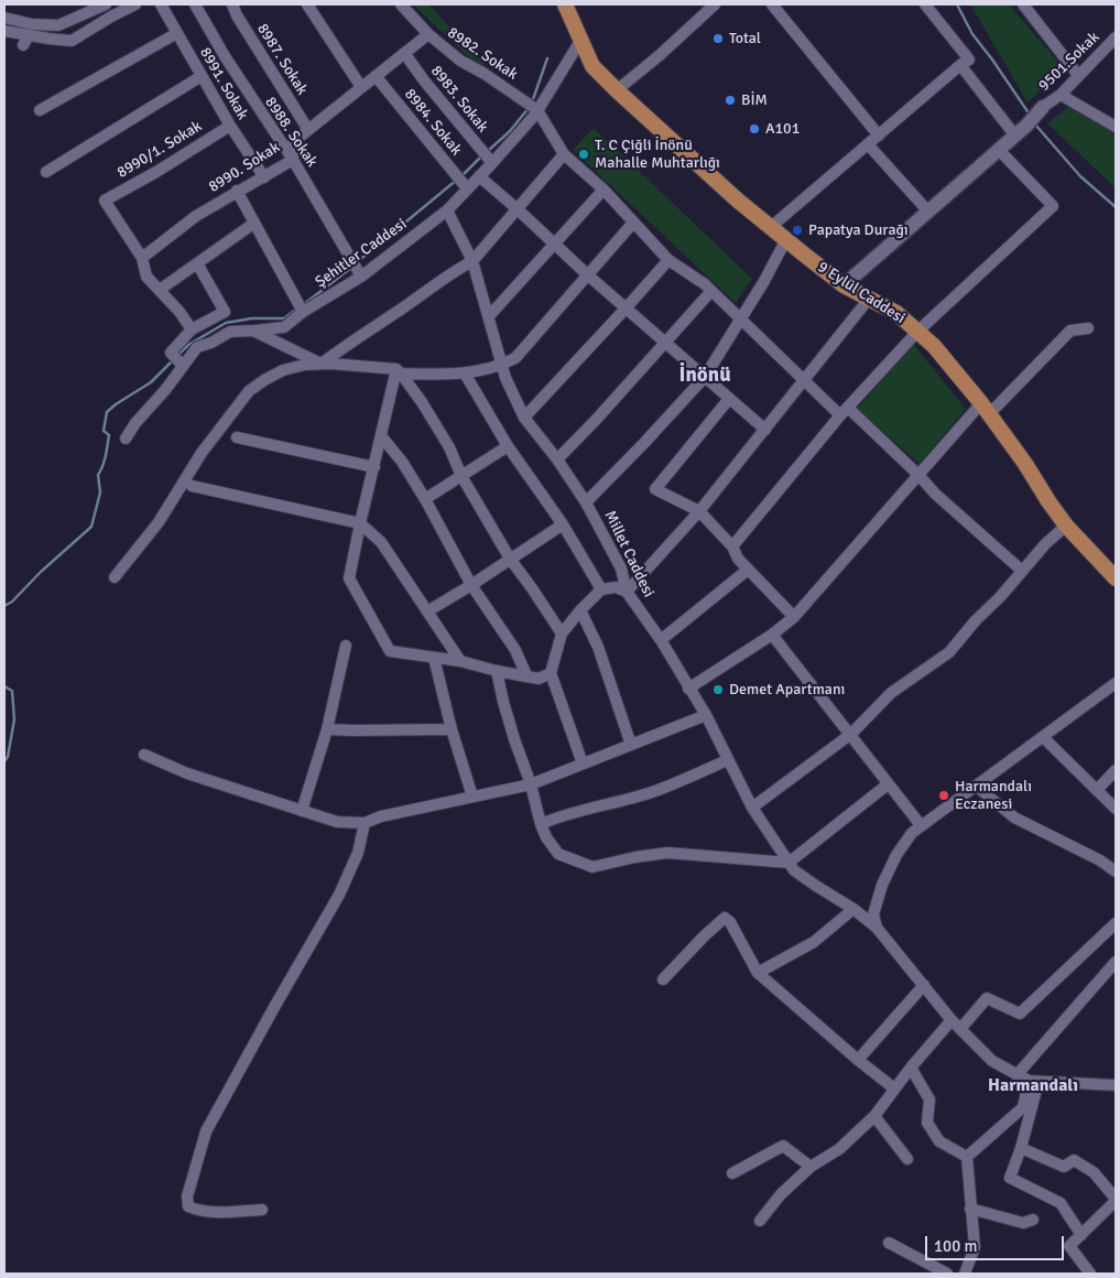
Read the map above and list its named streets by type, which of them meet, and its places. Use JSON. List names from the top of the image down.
{
  "streets": {
    "main road": ["9 Eylül Caddesi"],
    "street": [
      "8982. Sokak",
      "8987. Sokak",
      "9501.Sokak",
      "8991. Sokak",
      "8983. Sokak",
      "8984. Sokak",
      "8988. Sokak",
      "8990/1. Sokak",
      "8990. Sokak",
      "Şehitler Caddesi",
      "Millet Caddesi"
    ]
  },
  "crossings": [
    ["8982. Sokak", "8990. Sokak"],
    ["8982. Sokak", "Şehitler Caddesi"],
    ["8987. Sokak", "8990. Sokak"],
    ["8991. Sokak", "8990/1. Sokak"],
    ["8991. Sokak", "8990. Sokak"],
    ["8983. Sokak", "8990. Sokak"],
    ["8983. Sokak", "Şehitler Caddesi"],
    ["8984. Sokak", "8990. Sokak"],
    ["8984. Sokak", "Şehitler Caddesi"],
    ["8988. Sokak", "8990. Sokak"],
    ["8988. Sokak", "Şehitler Caddesi"],
    ["8990/1. Sokak", "8990. Sokak"],
    ["Şehitler Caddesi", "9 Eylül Caddesi"],
    ["Şehitler Caddesi", "Millet Caddesi"]
  ],
  "districts": ["İnönü", "Harmandalı"],
  "places": [
    "Total",
    "BİM",
    "A101",
    "T. C Çiğli İnönü Mahalle Muhtarlığı",
    "Papatya Durağı",
    "Demet Apartmanı",
    "Harmandalı Eczanesi"
  ],
  "scale_bar": "100 m"
}
